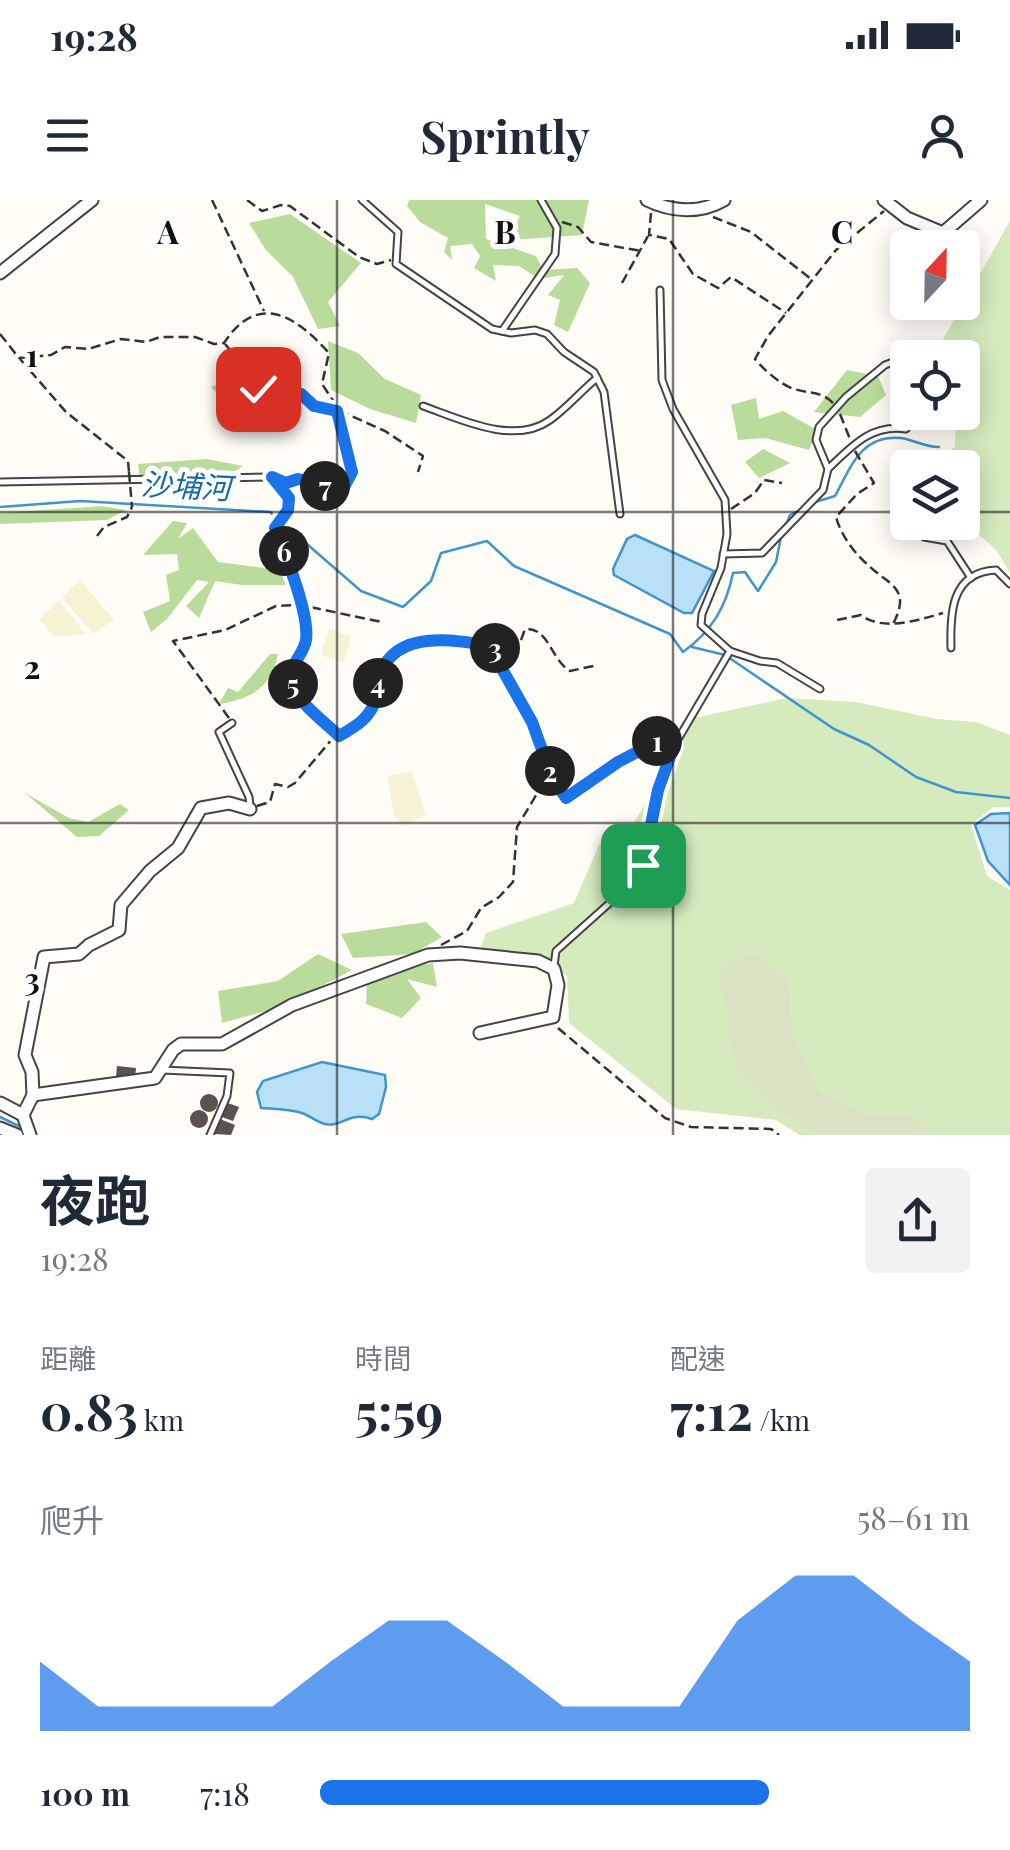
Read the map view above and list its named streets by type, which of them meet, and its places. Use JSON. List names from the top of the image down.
{
  "water": ["沙埔河"],
  "north": "top",
  "page": {
    "status": "19:28",
    "header": "Sprintly",
    "pins": [
      "7",
      "6",
      "3",
      "4",
      "5",
      "1",
      "2"
    ],
    "heading": ["夜跑", "19:28"],
    "stats": [
      ["距離", "0.83 km"],
      ["時間", "5:59"],
      ["配速", "7:12 /km"]
    ],
    "chart": ["爬升", "58–61 m"],
    "list": [
      {
        "name": "100 m",
        "note": "7:18"
      }
    ]
  },
  "grid": {
    "columns": ["A", "B", "C"],
    "rows": ["1", "2", "3"]
  }
}
